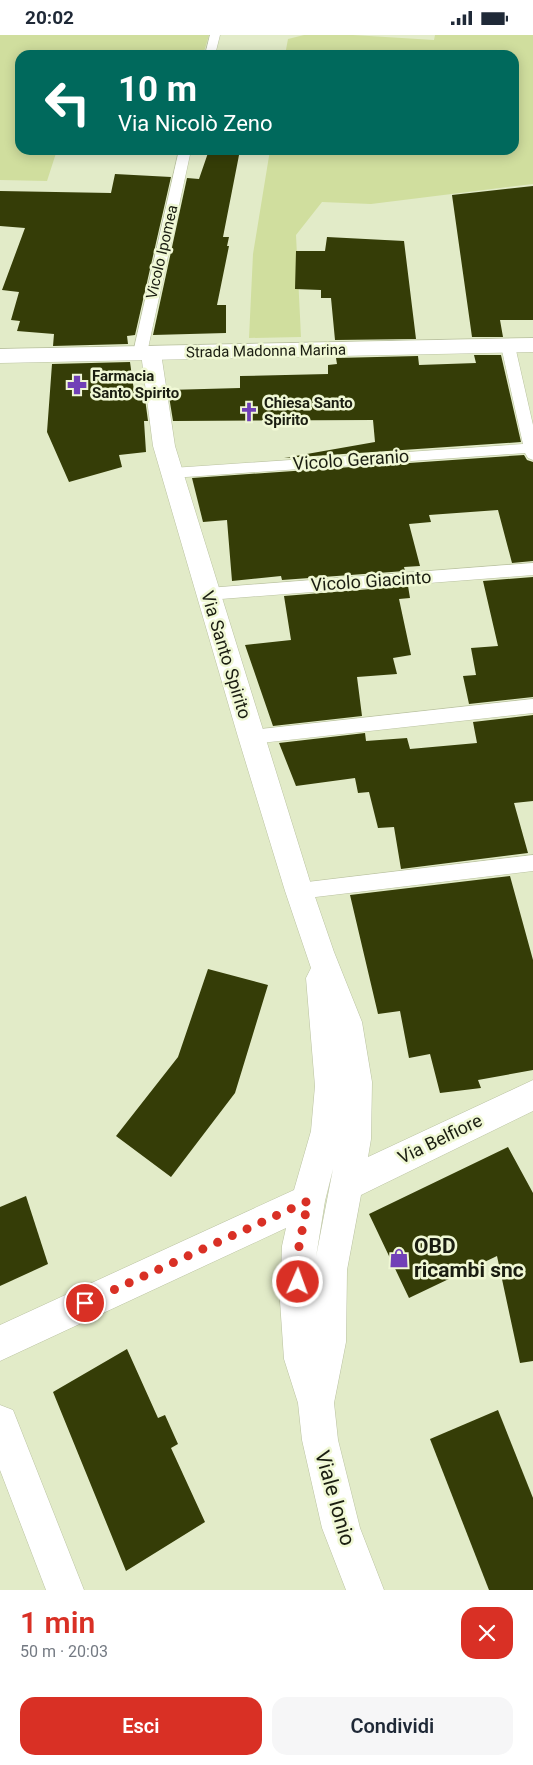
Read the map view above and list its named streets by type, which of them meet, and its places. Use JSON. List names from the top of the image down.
{
  "streets": {
    "street": [
      "Strada Madonna Marina",
      "Via Santo Spirito",
      "Via Belfiore",
      "Viale Ionio"
    ],
    "lane": ["Vicolo Ipomea", "Vicolo Geranio", "Vicolo Giacinto"]
  },
  "crossings": [
    ["Vicolo Ipomea", "Strada Madonna Marina"],
    ["Vicolo Ipomea", "Via Santo Spirito"],
    ["Strada Madonna Marina", "Via Santo Spirito"],
    ["Vicolo Geranio", "Via Santo Spirito"],
    ["Vicolo Giacinto", "Via Santo Spirito"],
    ["Via Santo Spirito", "Via Belfiore"],
    ["Via Santo Spirito", "Viale Ionio"],
    ["Via Belfiore", "Viale Ionio"]
  ],
  "places": {
    "pharmacy": ["Farmacia Santo Spirito"],
    "church": ["Chiesa Santo Spirito"],
    "shop": ["OBD ricambi snc"]
  },
  "page": {
    "status": "20:02",
    "turn": ["10 m", "Via Nicolò Zeno"],
    "heading": ["1 min", "50 m · 20:03"],
    "buttons": ["Esci", "Condividi"]
  }
}
